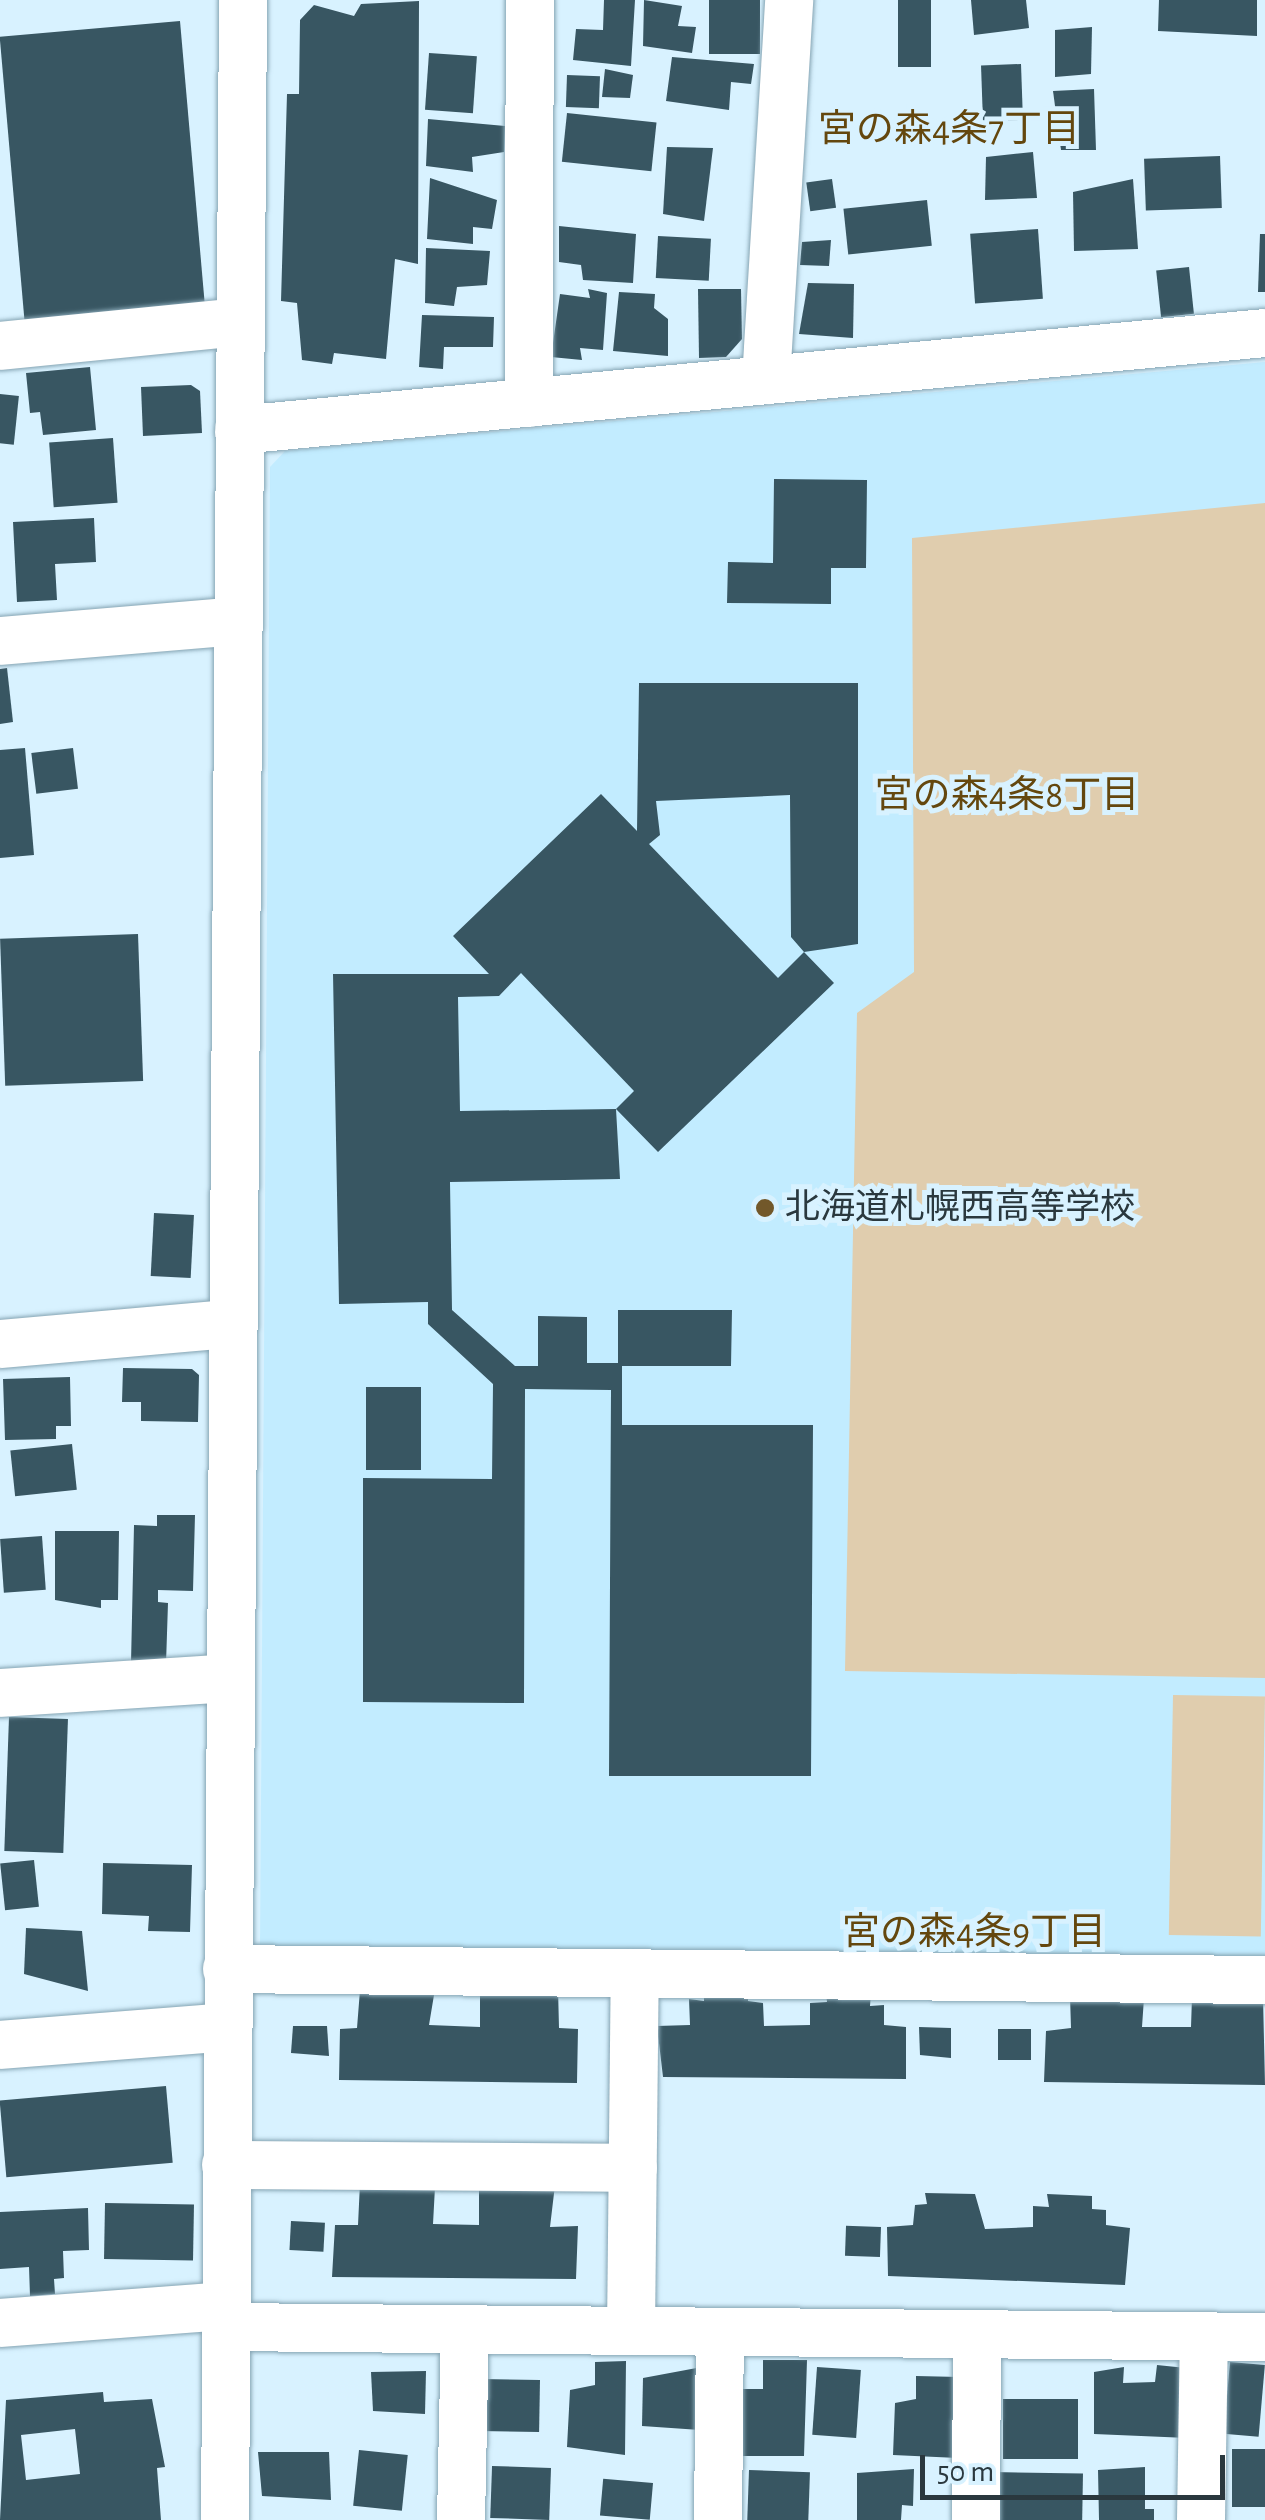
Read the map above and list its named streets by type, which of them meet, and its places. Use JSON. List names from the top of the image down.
{
  "districts": ["宮の森4条7丁目", "宮の森4条8丁目", "宮の森4条9丁目"],
  "places": ["北海道札幌西高等学校"],
  "scale_bar": "50 m"
}
